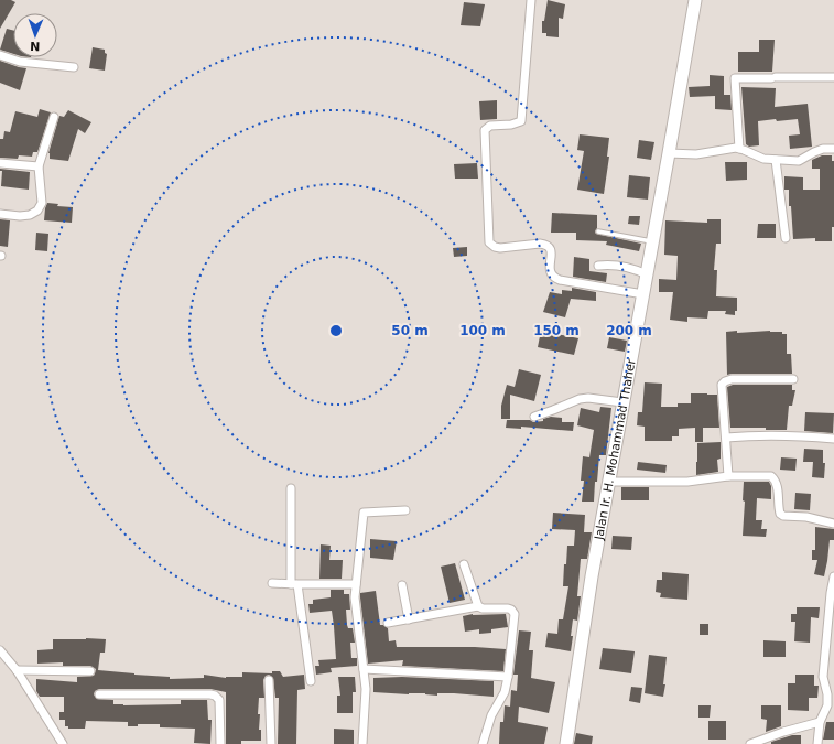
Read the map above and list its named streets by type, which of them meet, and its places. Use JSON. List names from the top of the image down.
{
  "streets": {
    "main road": ["Jalan Ir. H. Mohammad Thaher"]
  },
  "north": "bottom",
  "rings": [
    "50 m",
    "100 m",
    "150 m",
    "200 m"
  ]
}
